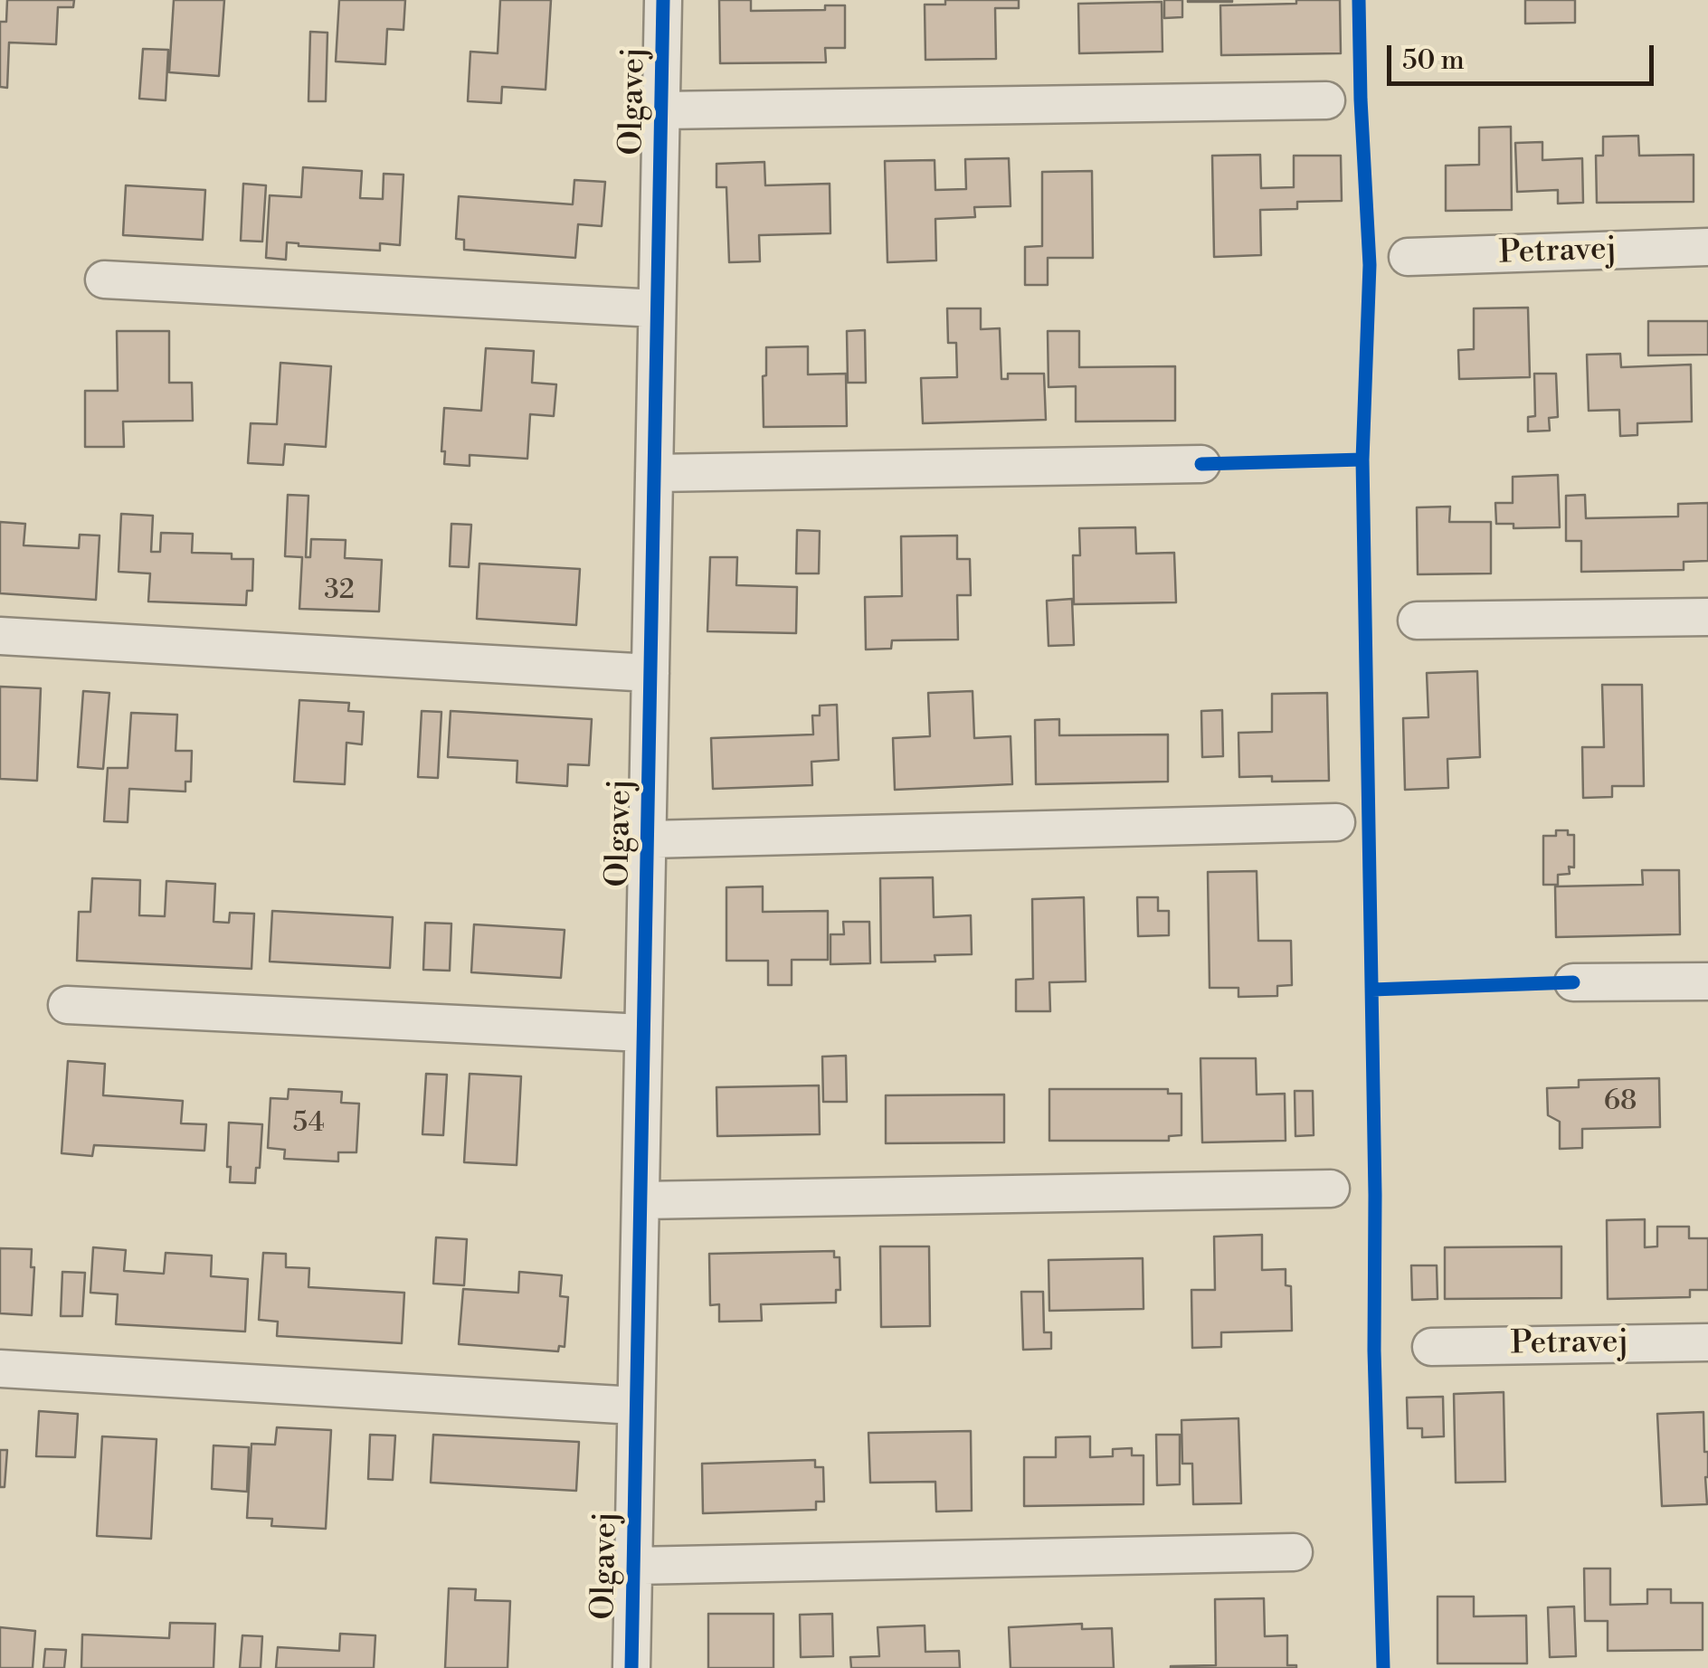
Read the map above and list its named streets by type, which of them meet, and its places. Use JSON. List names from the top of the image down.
{
  "streets": {
    "street": ["Olgavej", "Petravej"]
  },
  "house_numbers": ["32", "68", "54"],
  "scale_bar": "50 m"
}
